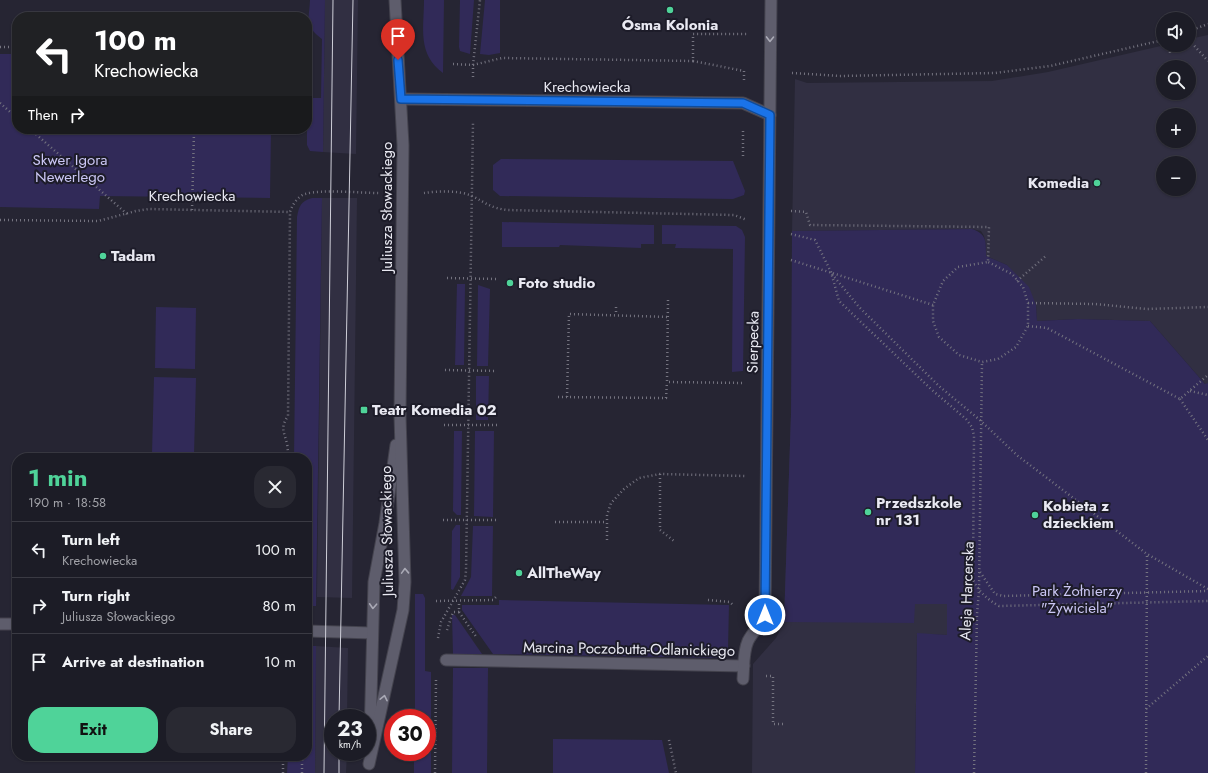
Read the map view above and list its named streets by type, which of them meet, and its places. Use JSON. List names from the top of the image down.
{
  "streets": {
    "street": [
      "Krechowiecka",
      "Juliusza Słowackiego",
      "Sierpecka",
      "Marcina Poczobutta-Odlanickiego"
    ],
    "path": ["Aleja Harcerska"]
  },
  "crossings": [
    ["Krechowiecka", "Juliusza Słowackiego"],
    ["Krechowiecka", "Sierpecka"],
    ["Sierpecka", "Marcina Poczobutta-Odlanickiego"]
  ],
  "parks": ["Skwer Igora Newerlego", "Park Żołnierzy \"Żywiciela\""],
  "places": {
    "other": [
      "Ósma Kolonia",
      "Komedia",
      "Tadam",
      "Foto studio",
      "Przedszkole nr 131",
      "Kobieta z dzieckiem",
      "AllTheWay"
    ],
    "transit": ["Teatr Komedia 02"]
  },
  "page": {
    "map_buttons": ["+", "−"],
    "turn": ["100 m", "Krechowiecka"],
    "then": "Then",
    "heading": ["1 min", "190 m · 18:58"],
    "list": [
      {
        "name": "Turn left",
        "note": "Krechowiecka",
        "value": "100 m"
      },
      {
        "name": "Turn right",
        "note": "Juliusza Słowackiego",
        "value": "80 m"
      },
      {
        "name": "Arrive at destination",
        "value": "10 m"
      }
    ],
    "buttons": ["Exit", "Share"],
    "speed": "23 km/h",
    "limit": "30"
  }
}
